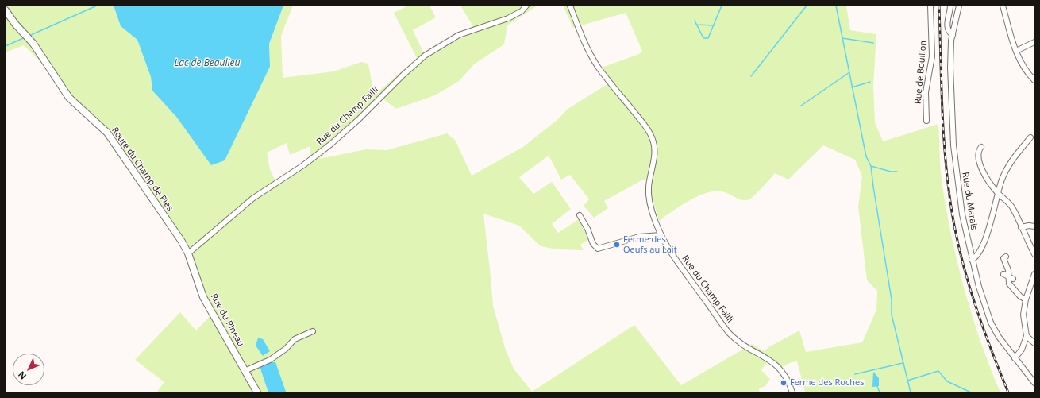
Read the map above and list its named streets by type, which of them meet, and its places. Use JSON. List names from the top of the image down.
{
  "streets": {
    "street": [
      "Rue de Bouillon",
      "Rue du Champ Failli",
      "Route du Champ de Pies",
      "Rue du Marais",
      "Rue du Pineau"
    ]
  },
  "crossings": [
    ["Rue du Champ Failli", "Route du Champ de Pies"],
    ["Rue du Champ Failli", "Rue du Pineau"],
    ["Route du Champ de Pies", "Rue du Pineau"]
  ],
  "water": ["Lac de Beaulieu"],
  "places": ["Ferme des Oeufs au Lait", "Ferme des Roches"],
  "north": "bottom left"
}
